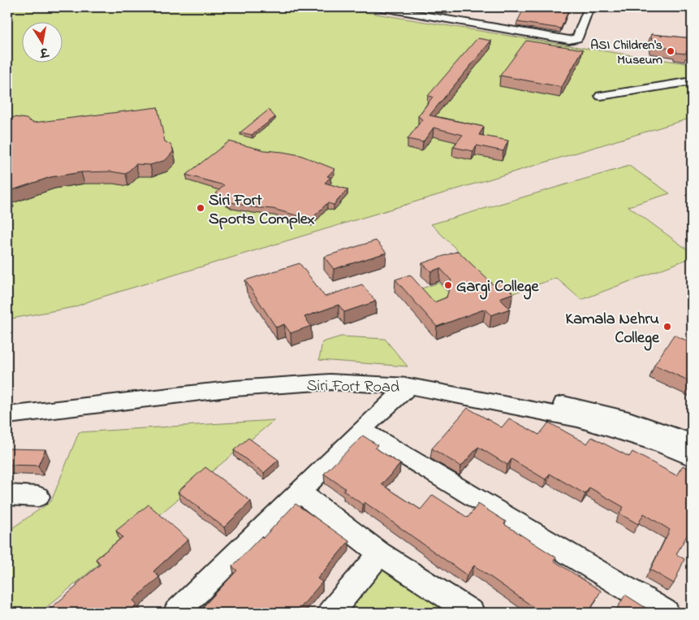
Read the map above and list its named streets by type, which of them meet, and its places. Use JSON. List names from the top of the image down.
{
  "streets": {
    "street": ["Siri Fort Road"]
  },
  "places": [
    "ASI Children's Museum",
    "Siri Fort Sports Complex",
    "Gargi College",
    "Kamala Nehru College"
  ],
  "north": "bottom"
}
